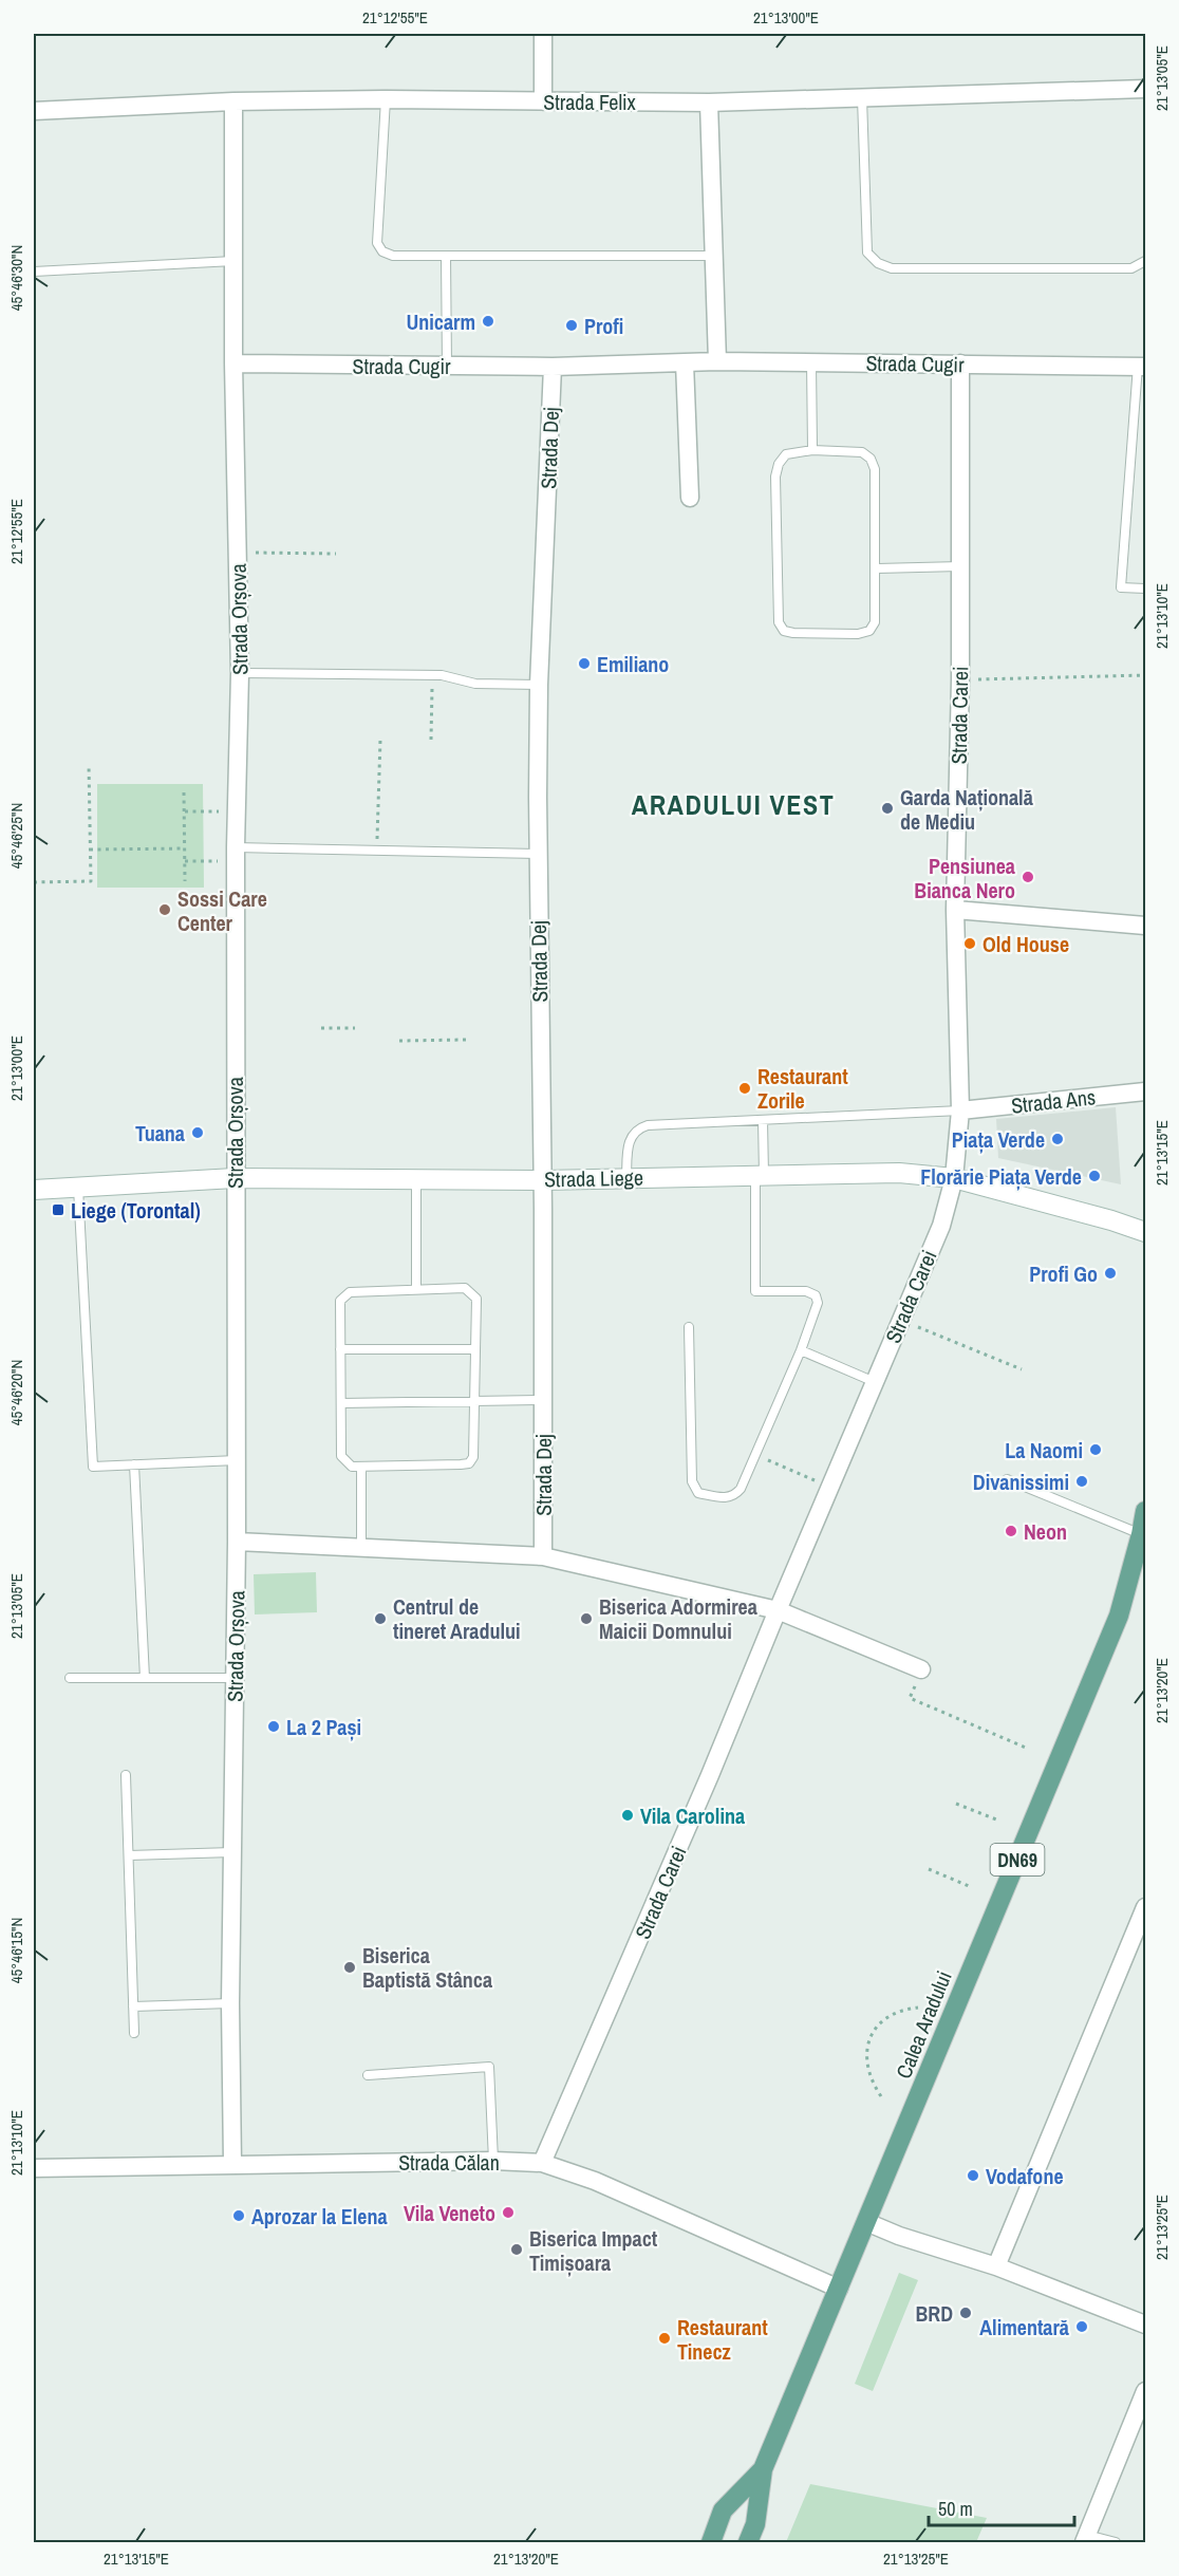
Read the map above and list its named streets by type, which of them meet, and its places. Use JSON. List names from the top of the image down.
{
  "streets": {
    "main road": ["DN69", "Calea Aradului"],
    "street": [
      "Strada Felix",
      "Strada Cugir",
      "Strada Dej",
      "Strada Orșova",
      "Strada Carei",
      "Strada Ans",
      "Strada Liege",
      "Strada Călan"
    ]
  },
  "crossings": [
    ["Strada Felix", "Strada Orșova"],
    ["Strada Cugir", "Strada Dej"],
    ["Strada Cugir", "Strada Orșova"],
    ["Strada Cugir", "Strada Carei"],
    ["Strada Dej", "Strada Liege"],
    ["Strada Orșova", "Strada Liege"],
    ["Strada Orșova", "Strada Călan"],
    ["Strada Carei", "Strada Ans"],
    ["Strada Carei", "Strada Liege"],
    ["Strada Carei", "Strada Călan"],
    ["Calea Aradului", "Strada Călan"]
  ],
  "districts": ["ARADULUI VEST"],
  "places": {
    "other": [
      "Unicarm",
      "Profi",
      "Emiliano",
      "Garda Națională de Mediu",
      "Pensiunea Bianca Nero",
      "Sossi Care Center",
      "Old House",
      "Restaurant Zorile",
      "Tuana",
      "Piața Verde",
      "Florărie Piața Verde",
      "Profi Go",
      "La Naomi",
      "Divanissimi",
      "Neon",
      "Centrul de tineret Aradului",
      "Biserica Adormirea Maicii Domnului",
      "La 2 Pași",
      "Vila Carolina",
      "Biserica Baptistă Stânca",
      "Vodafone",
      "Vila Veneto",
      "Aprozar la Elena",
      "Biserica Impact Timișoara",
      "BRD",
      "Alimentară",
      "Restaurant Tinecz"
    ],
    "transit": ["Liege (Torontal)"]
  },
  "scale_bar": "50 m",
  "coordinates": [
    "21°12'55\"E",
    "21°13'00\"E",
    "21°13'05\"E",
    "45°46'30\"N",
    "21°13'10\"E",
    "45°46'25\"N",
    "21°13'15\"E",
    "45°46'20\"N",
    "21°13'20\"E",
    "45°46'15\"N",
    "21°13'25\"E"
  ]
}
